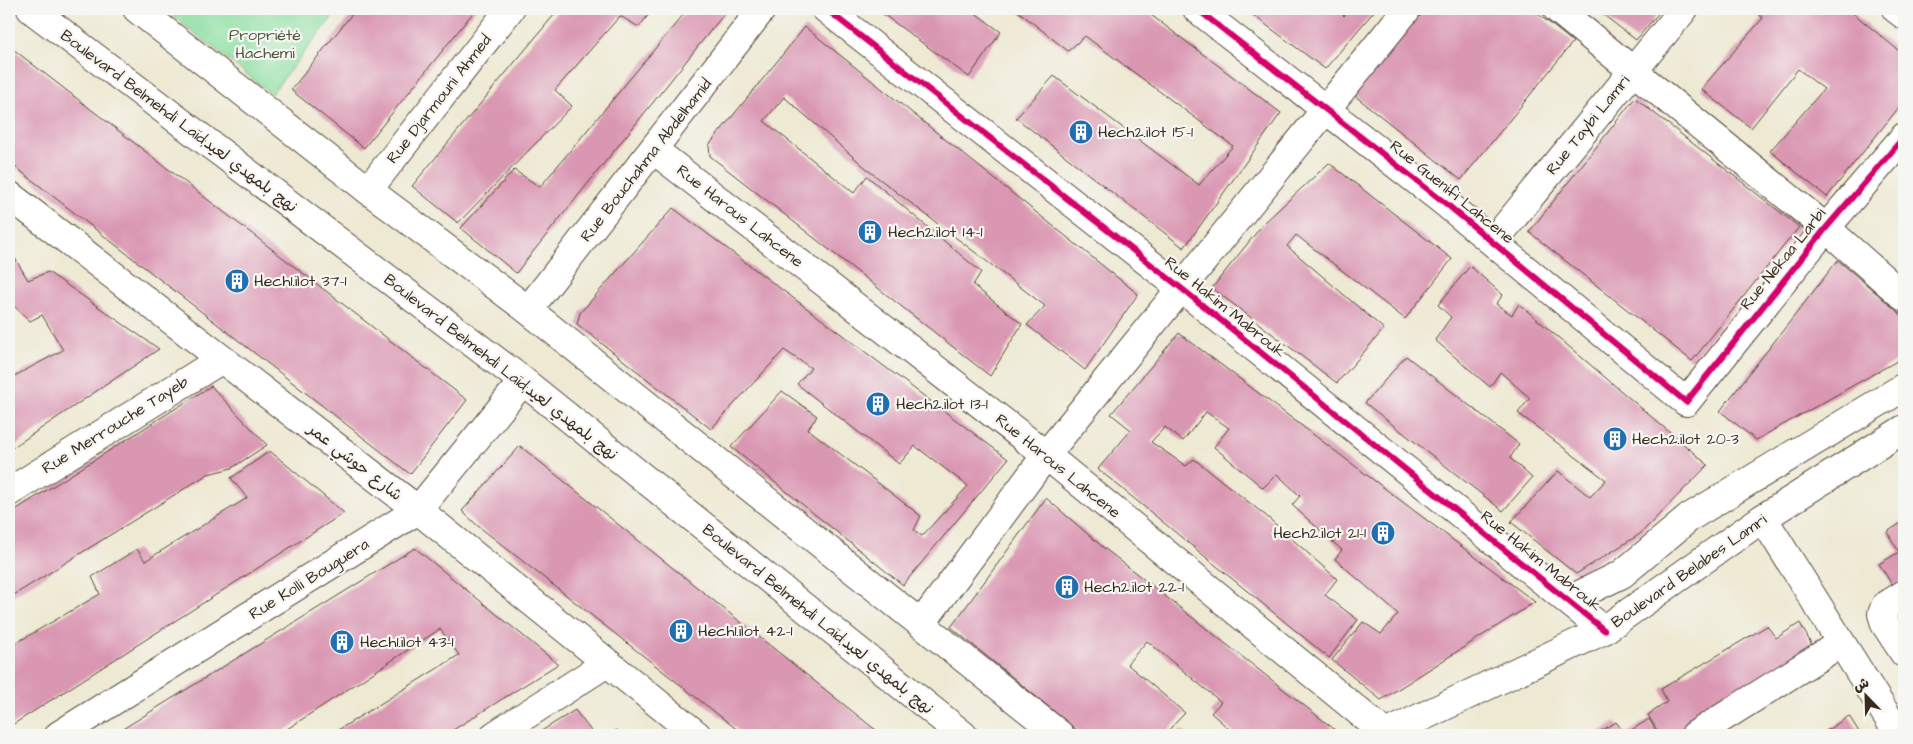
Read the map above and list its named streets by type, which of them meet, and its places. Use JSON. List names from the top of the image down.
{
  "streets": {
    "street": [
      "Rue Djarmouni Ahmed",
      "Boulevard Belmehdi Laïd;نهج بلمهدي لعيد",
      "Rue Taybi Lamri",
      "Rue Bouchahma Abdelhamid",
      "Rue Guenifi Lahcene",
      "Rue Harous Lahcene",
      "Rue Nekaa Larbi",
      "Rue Hakim Mabrouk",
      "Rue Merrouche Tayeb",
      "شارع حوشي عمر",
      "Boulevard Belabes Lamri",
      "Rue Kolli Bouguera"
    ]
  },
  "crossings": [
    ["Boulevard Belmehdi Laïd;نهج بلمهدي لعيد", "Rue Kolli Bouguera"],
    ["Rue Taybi Lamri", "Rue Guenifi Lahcene"],
    ["Rue Bouchahma Abdelhamid", "Rue Harous Lahcene"],
    ["Rue Guenifi Lahcene", "Rue Nekaa Larbi"],
    ["Rue Harous Lahcene", "Boulevard Belabes Lamri"],
    ["Rue Hakim Mabrouk", "Boulevard Belabes Lamri"],
    ["Rue Merrouche Tayeb", "شارع حوشي عمر"],
    ["شارع حوشي عمر", "Rue Kolli Bouguera"]
  ],
  "parks": ["Propriété Hachemi"],
  "places": {
    "building": [
      "Hech2.ilot 15-1",
      "Hech2.ilot 14-1",
      "Hech1.ilot 37-1",
      "Hech2.ilot 13-1",
      "Hech2.ilot 20-3",
      "Hech2.ilot 21-1",
      "Hech2.ilot 22-1",
      "Hech1.ilot 42-1",
      "Hech1.ilot 43-1"
    ]
  },
  "north": "top left"
}
